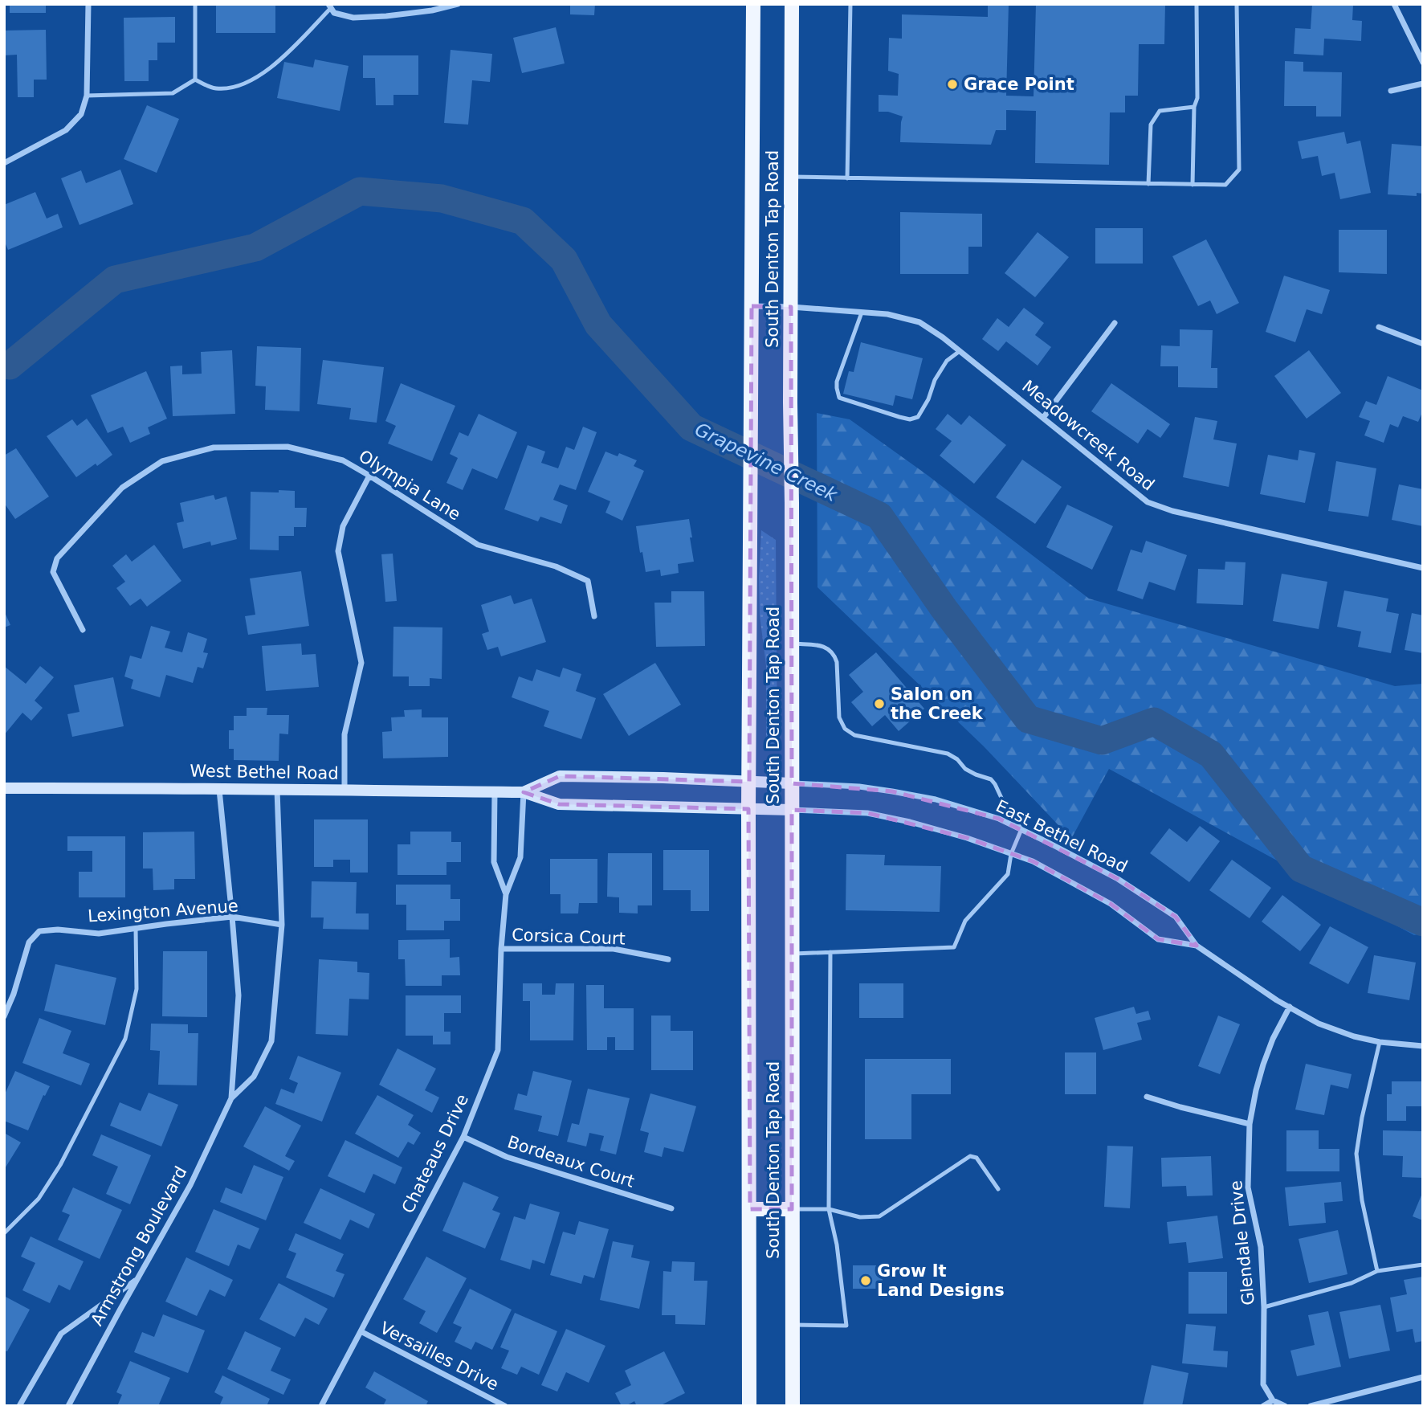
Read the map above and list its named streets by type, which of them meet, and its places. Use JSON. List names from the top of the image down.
{
  "streets": {
    "main road": ["South Denton Tap Road", "West Bethel Road"],
    "street": [
      "Meadowcreek Road",
      "Olympia Lane",
      "East Bethel Road",
      "Lexington Avenue",
      "Corsica Court",
      "Chateaus Drive",
      "Bordeaux Court",
      "Glendale Drive",
      "Armstrong Boulevard",
      "Versailles Drive"
    ]
  },
  "crossings": [
    ["South Denton Tap Road", "Meadowcreek Road"],
    ["South Denton Tap Road", "West Bethel Road"],
    ["South Denton Tap Road", "East Bethel Road"],
    ["West Bethel Road", "East Bethel Road"],
    ["West Bethel Road", "Chateaus Drive"],
    ["West Bethel Road", "Armstrong Boulevard"],
    ["East Bethel Road", "Glendale Drive"],
    ["Lexington Avenue", "Armstrong Boulevard"],
    ["Corsica Court", "Chateaus Drive"],
    ["Chateaus Drive", "Bordeaux Court"],
    ["Chateaus Drive", "Versailles Drive"]
  ],
  "water": ["Grapevine Creek"],
  "places": ["Grace Point", "Salon on the Creek", "Grow It Land Designs"]
}
